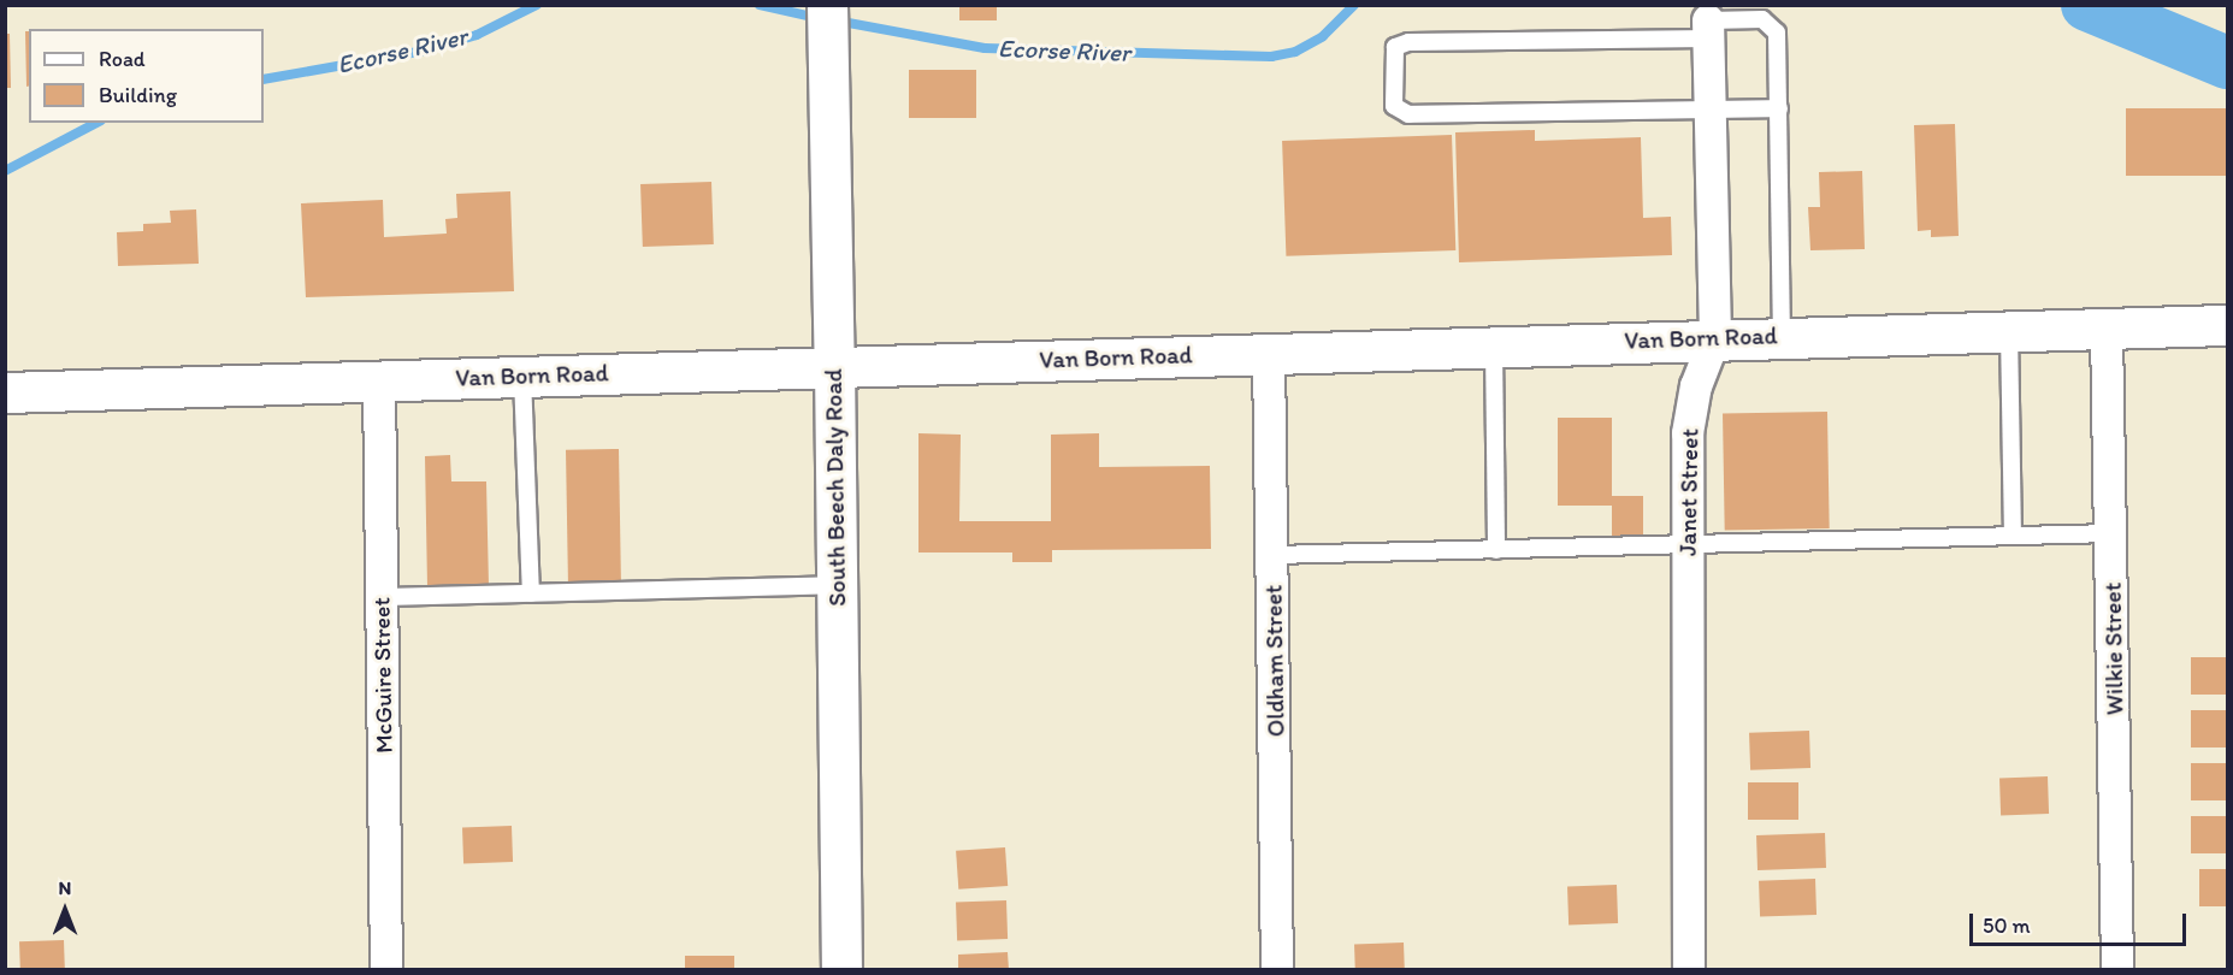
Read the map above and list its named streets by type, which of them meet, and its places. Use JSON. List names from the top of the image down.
{
  "streets": {
    "main road": ["Van Born Road", "South Beech Daly Road"],
    "street": [
      "Janet Street",
      "Wilkie Street",
      "Oldham Street",
      "McGuire Street"
    ]
  },
  "crossings": [
    ["Van Born Road", "South Beech Daly Road"],
    ["Van Born Road", "Janet Street"],
    ["Van Born Road", "Wilkie Street"],
    ["Van Born Road", "Oldham Street"],
    ["Van Born Road", "McGuire Street"]
  ],
  "water": ["Ecorse River"],
  "legend": ["Road", "Building"],
  "scale_bar": "50 m",
  "north": "top"
}
